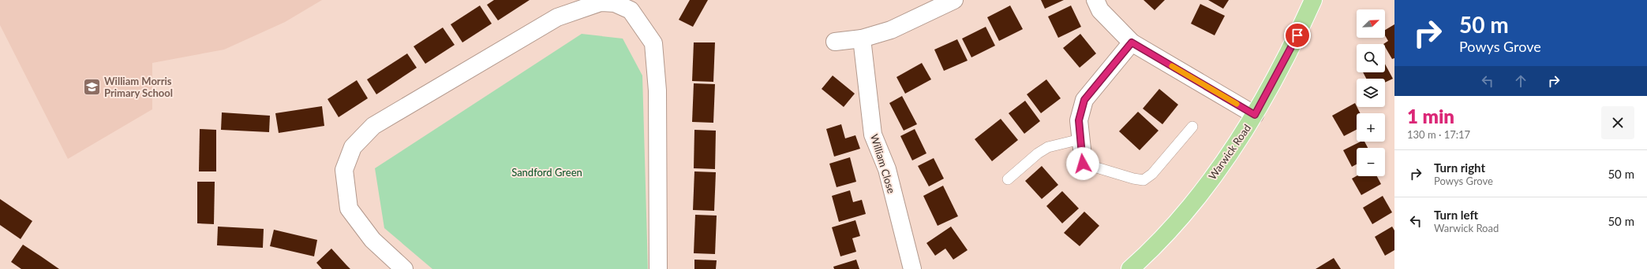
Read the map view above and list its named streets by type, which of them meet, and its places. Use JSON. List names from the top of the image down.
{
  "streets": {
    "main road": ["Warwick Road"],
    "street": ["William Close"]
  },
  "parks": ["Sandford Green"],
  "places": {
    "school or university": ["William Morris Primary School"]
  },
  "north": "top right",
  "page": {
    "turn": ["50 m", "Powys Grove"],
    "map_buttons": ["+", "−"],
    "heading": ["1 min", "130 m · 17:17"],
    "list": [
      {
        "name": "Turn right",
        "note": "Powys Grove",
        "value": "50 m"
      },
      {
        "name": "Turn left",
        "note": "Warwick Road",
        "value": "50 m"
      }
    ]
  }
}
